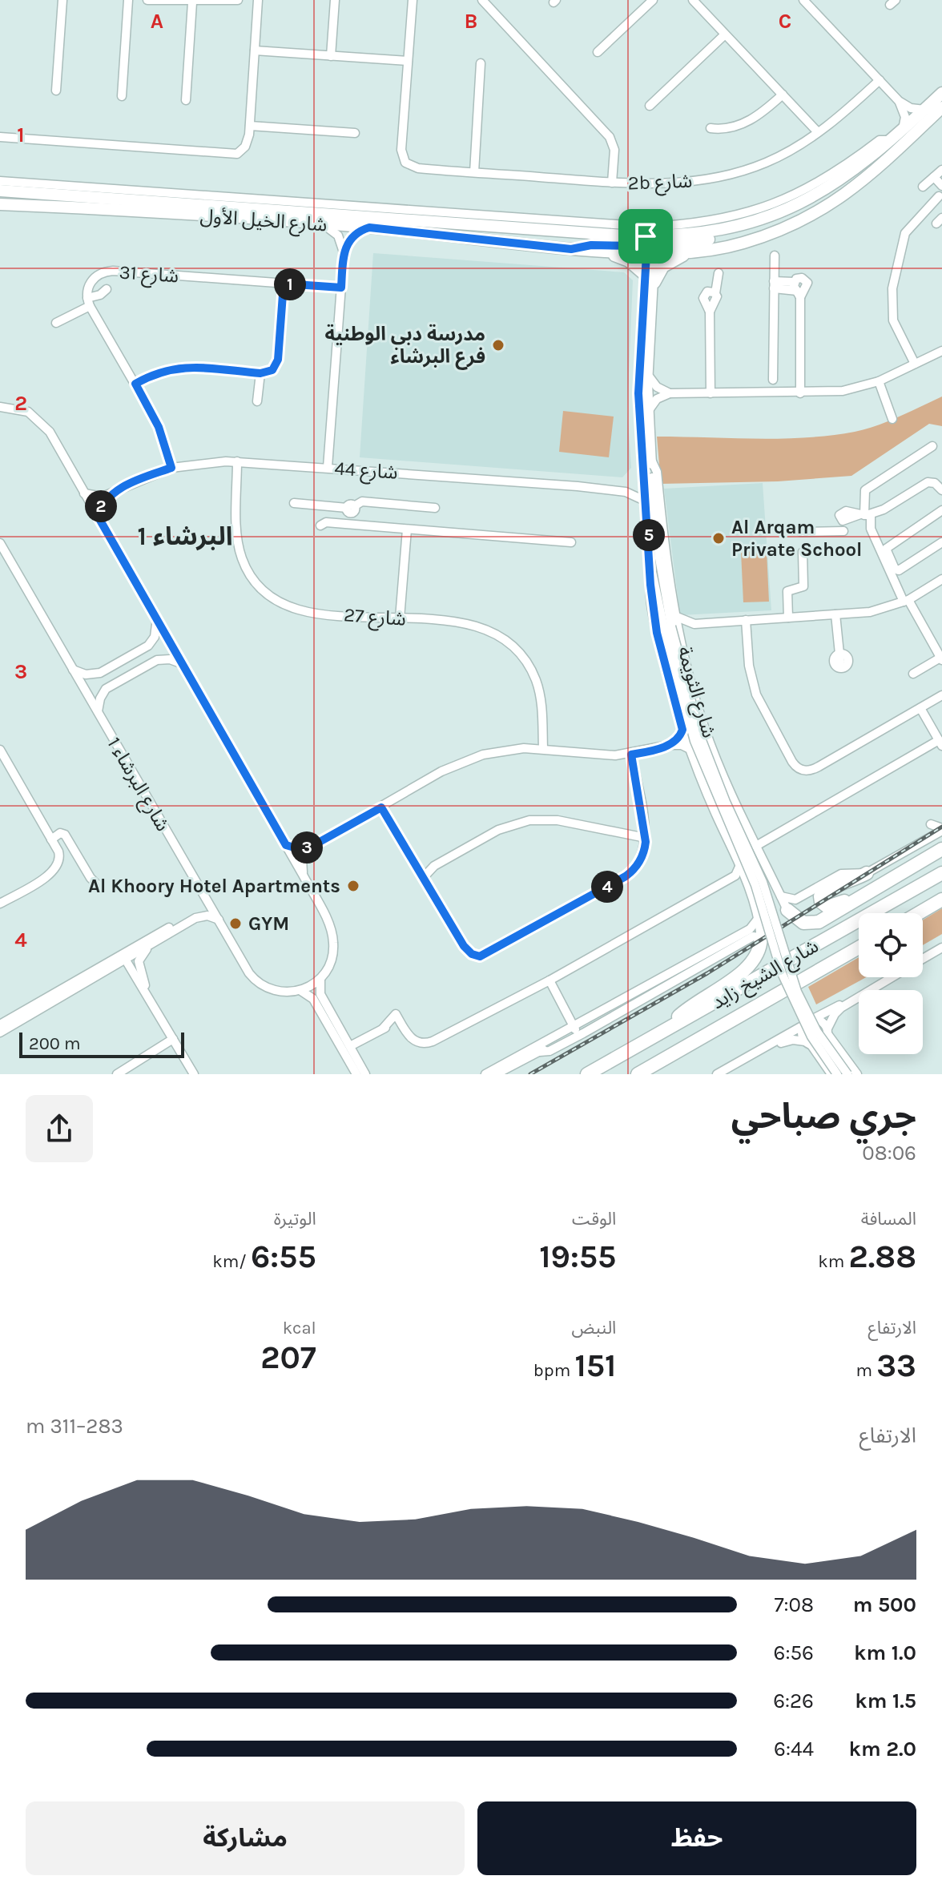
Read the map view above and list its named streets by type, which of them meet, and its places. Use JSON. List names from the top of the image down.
{
  "streets": {
    "highway": ["شارع الشيخ زايد"],
    "main road": ["شارع الخيل الأول"],
    "street": [
      "2b شارع",
      "شارع 31",
      "شارع 44",
      "شارع 27",
      "شارع الثويمة",
      "شارع البرشاء 1"
    ]
  },
  "crossings": [
    ["شارع الخيل الأول", "شارع الثويمة"],
    ["شارع 44", "شارع 27"],
    ["شارع 44", "شارع الثويمة"]
  ],
  "districts": ["البرشاء 1"],
  "places": [
    "مدرسة دبي الوطنية فرع البرشاء",
    "Al Arqam Private School",
    "Al Khoory Hotel Apartments",
    "GYM"
  ],
  "scale_bar": "200 m",
  "page": {
    "pins": [
      "1",
      "2",
      "5",
      "3",
      "4"
    ],
    "scale": "200 m",
    "heading": ["جري صباحي", "08:06"],
    "stats": [
      ["المسافة", "2.88 km"],
      ["الوقت", "19:55"],
      ["الوتيرة", "6:55 /km"],
      ["الارتفاع", "33 m"],
      ["النبض", "151 bpm"],
      ["kcal", "207"]
    ],
    "chart": ["الارتفاع", "283–311 m"],
    "list": [
      {
        "name": "500 m",
        "note": "7:08"
      },
      {
        "name": "1.0 km",
        "note": "6:56"
      },
      {
        "name": "1.5 km",
        "note": "6:26"
      },
      {
        "name": "2.0 km",
        "note": "6:44"
      }
    ],
    "buttons": ["حفظ", "مشاركة"]
  },
  "grid": {
    "columns": ["A", "B", "C"],
    "rows": [
      "1",
      "2",
      "3",
      "4"
    ]
  }
}
